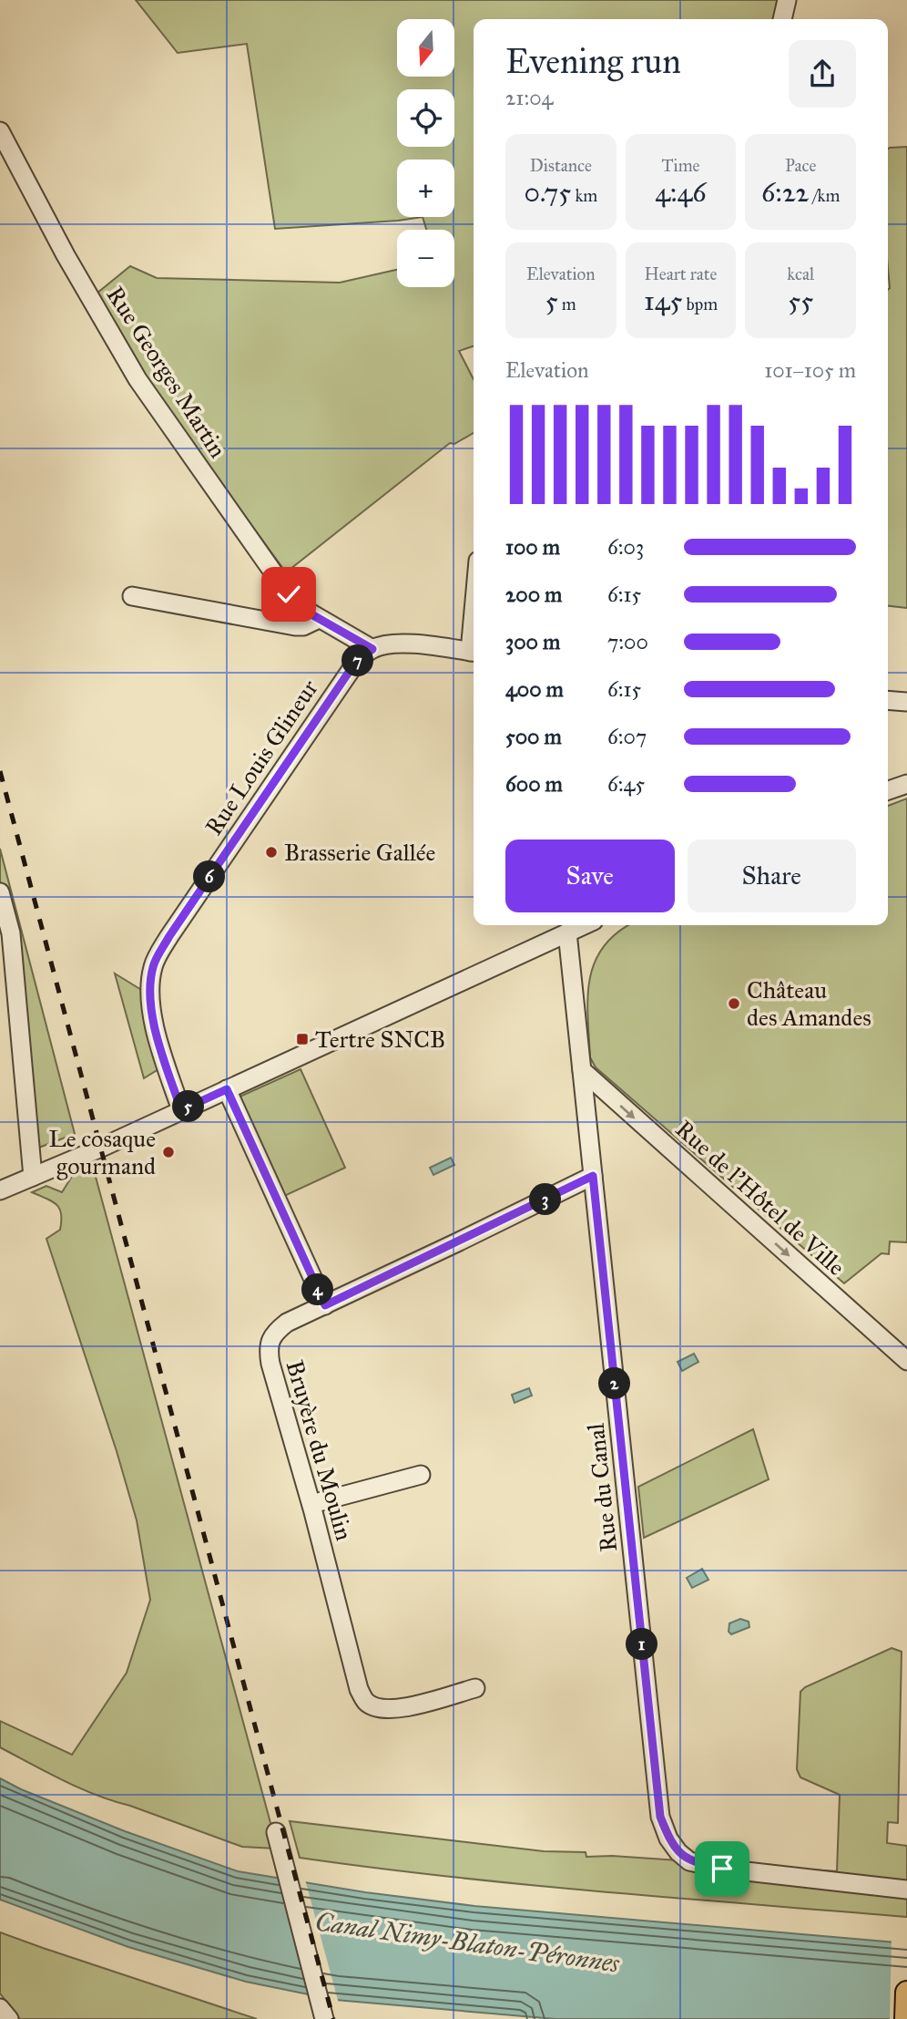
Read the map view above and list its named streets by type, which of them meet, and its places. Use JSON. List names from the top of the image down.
{
  "streets": {
    "street": [
      "Rue Georges Martin",
      "Rue Louis Glineur",
      "Rue de l'Hôtel de Ville",
      "Bruyère du Moulin",
      "Rue du Canal"
    ]
  },
  "crossings": [
    ["Rue Georges Martin", "Rue Louis Glineur"],
    ["Rue de l'Hôtel de Ville", "Rue du Canal"],
    ["Bruyère du Moulin", "Rue du Canal"]
  ],
  "one_way": ["Rue de l'Hôtel de Ville"],
  "water": ["Canal Nimy-Blaton-Péronnes"],
  "places": {
    "other": ["Brasserie Gallée", "Château des Amandes", "Le cosaque gourmand"],
    "transit": ["Tertre SNCB"]
  },
  "north": "bottom",
  "page": {
    "map_buttons": ["+", "−"],
    "heading": ["Evening run", "21:04"],
    "stats": [
      ["Distance", "0.75 km"],
      ["Time", "4:46"],
      ["Pace", "6:22 /km"],
      ["Elevation", "5 m"],
      ["Heart rate", "145 bpm"],
      ["kcal", "55"]
    ],
    "chart": ["Elevation", "101–105 m"],
    "list": [
      {
        "name": "100 m",
        "note": "6:03"
      },
      {
        "name": "200 m",
        "note": "6:15"
      },
      {
        "name": "300 m",
        "note": "7:00"
      },
      {
        "name": "400 m",
        "note": "6:15"
      },
      {
        "name": "500 m",
        "note": "6:07"
      },
      {
        "name": "600 m",
        "note": "6:45"
      }
    ],
    "pins": [
      "7",
      "6",
      "5",
      "3",
      "4",
      "2",
      "1"
    ],
    "buttons": ["Save", "Share"]
  }
}
